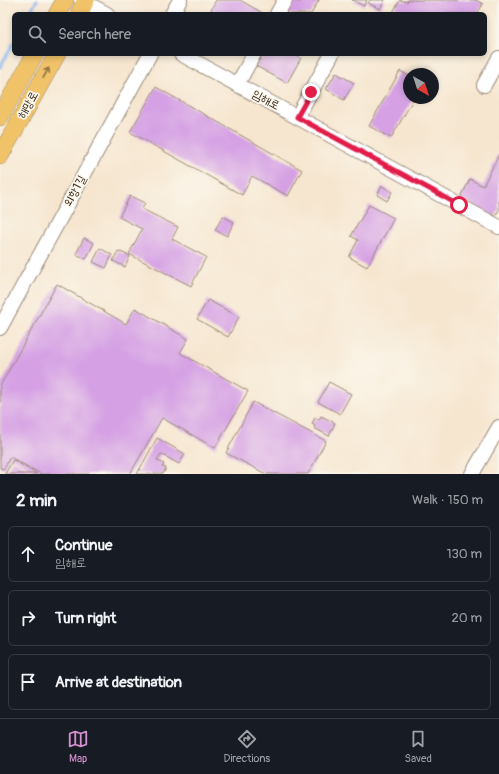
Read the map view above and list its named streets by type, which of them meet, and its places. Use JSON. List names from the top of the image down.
{
  "streets": {
    "main road": ["해망로"],
    "street": ["임해로", "외항1길"]
  },
  "north": "bottom right",
  "page": {
    "search": "Search here",
    "heading": ["2 min", "Walk · 150 m"],
    "list": [
      ["Continue", "임해로", "130 m"],
      ["Turn right", "20 m"],
      "Arrive at destination"
    ],
    "nav": ["Map", "Directions", "Saved"]
  }
}
